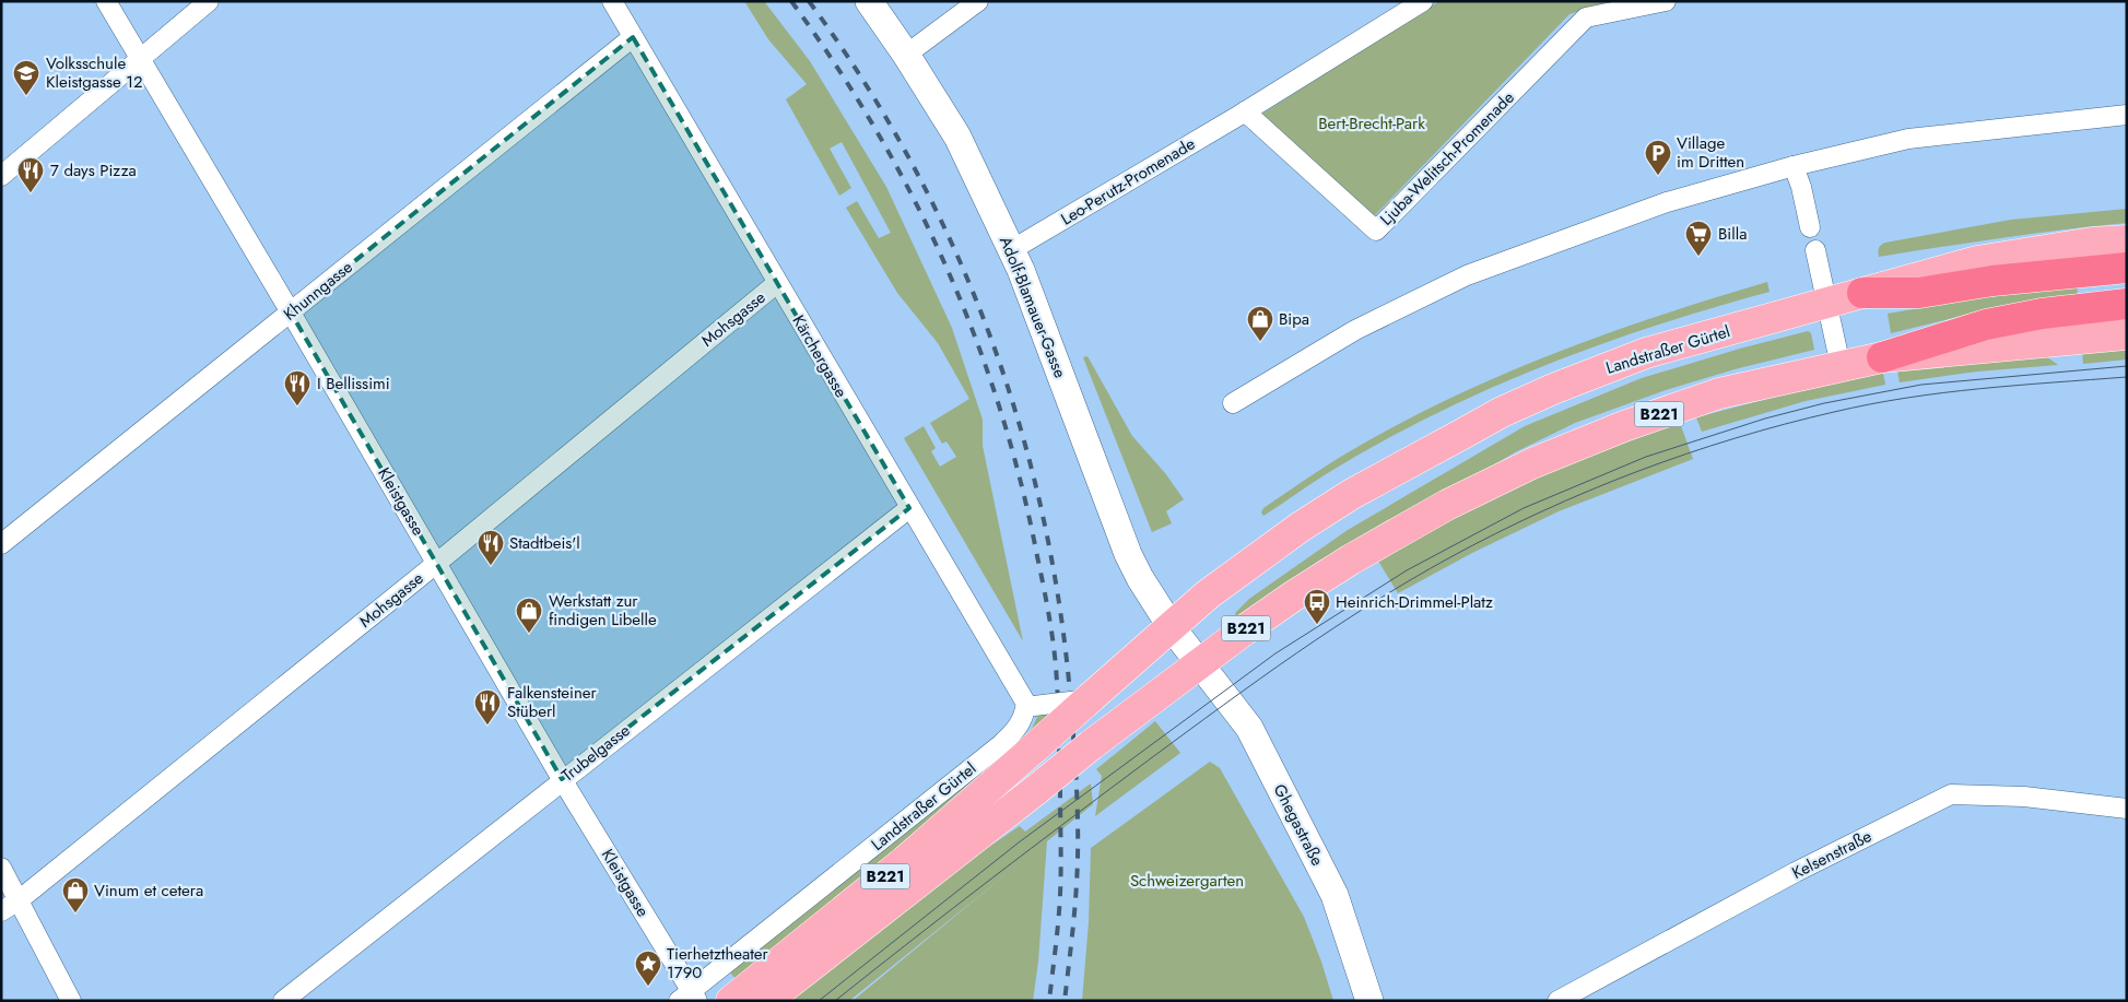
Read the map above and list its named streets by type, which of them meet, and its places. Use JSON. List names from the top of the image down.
{
  "streets": {
    "main road": ["Landstraßer Gürtel", "B221"],
    "street": [
      "Ljuba-Welitsch-Promenade",
      "Leo-Perutz-Promenade",
      "Khunngasse",
      "Adolf-Blamauer-Gasse",
      "Mohsgasse",
      "Kärchergasse",
      "Kleistgasse",
      "Trubelgasse",
      "Ghegastraße",
      "Kelsenstraße"
    ]
  },
  "crossings": [
    ["Ljuba-Welitsch-Promenade", "Leo-Perutz-Promenade"],
    ["Leo-Perutz-Promenade", "Adolf-Blamauer-Gasse"],
    ["Khunngasse", "Kärchergasse"],
    ["Khunngasse", "Kleistgasse"],
    ["Adolf-Blamauer-Gasse", "Landstraßer Gürtel"],
    ["Adolf-Blamauer-Gasse", "B221"],
    ["Mohsgasse", "Kärchergasse"],
    ["Mohsgasse", "Kleistgasse"],
    ["Landstraßer Gürtel", "Kärchergasse"],
    ["Landstraßer Gürtel", "B221"],
    ["Landstraßer Gürtel", "Kleistgasse"],
    ["Kärchergasse", "Trubelgasse"],
    ["B221", "Ghegastraße"],
    ["Kleistgasse", "Trubelgasse"]
  ],
  "parks": ["Bert-Brecht-Park", "Schweizergarten"],
  "places": {
    "school or university": ["Volksschule Kleistgasse 12"],
    "parking": ["Village im Dritten"],
    "restaurant": [
      "7 days Pizza",
      "I Bellissimi",
      "Stadtbeis'l",
      "Falkensteiner Stüberl"
    ],
    "supermarket": ["Billa"],
    "shop": ["Bipa", "Werkstatt zur findigen Libelle", "Vinum et cetera"],
    "bus stop": ["Heinrich-Drimmel-Platz"],
    "place": ["Tierhetztheater 1790"]
  }
}
